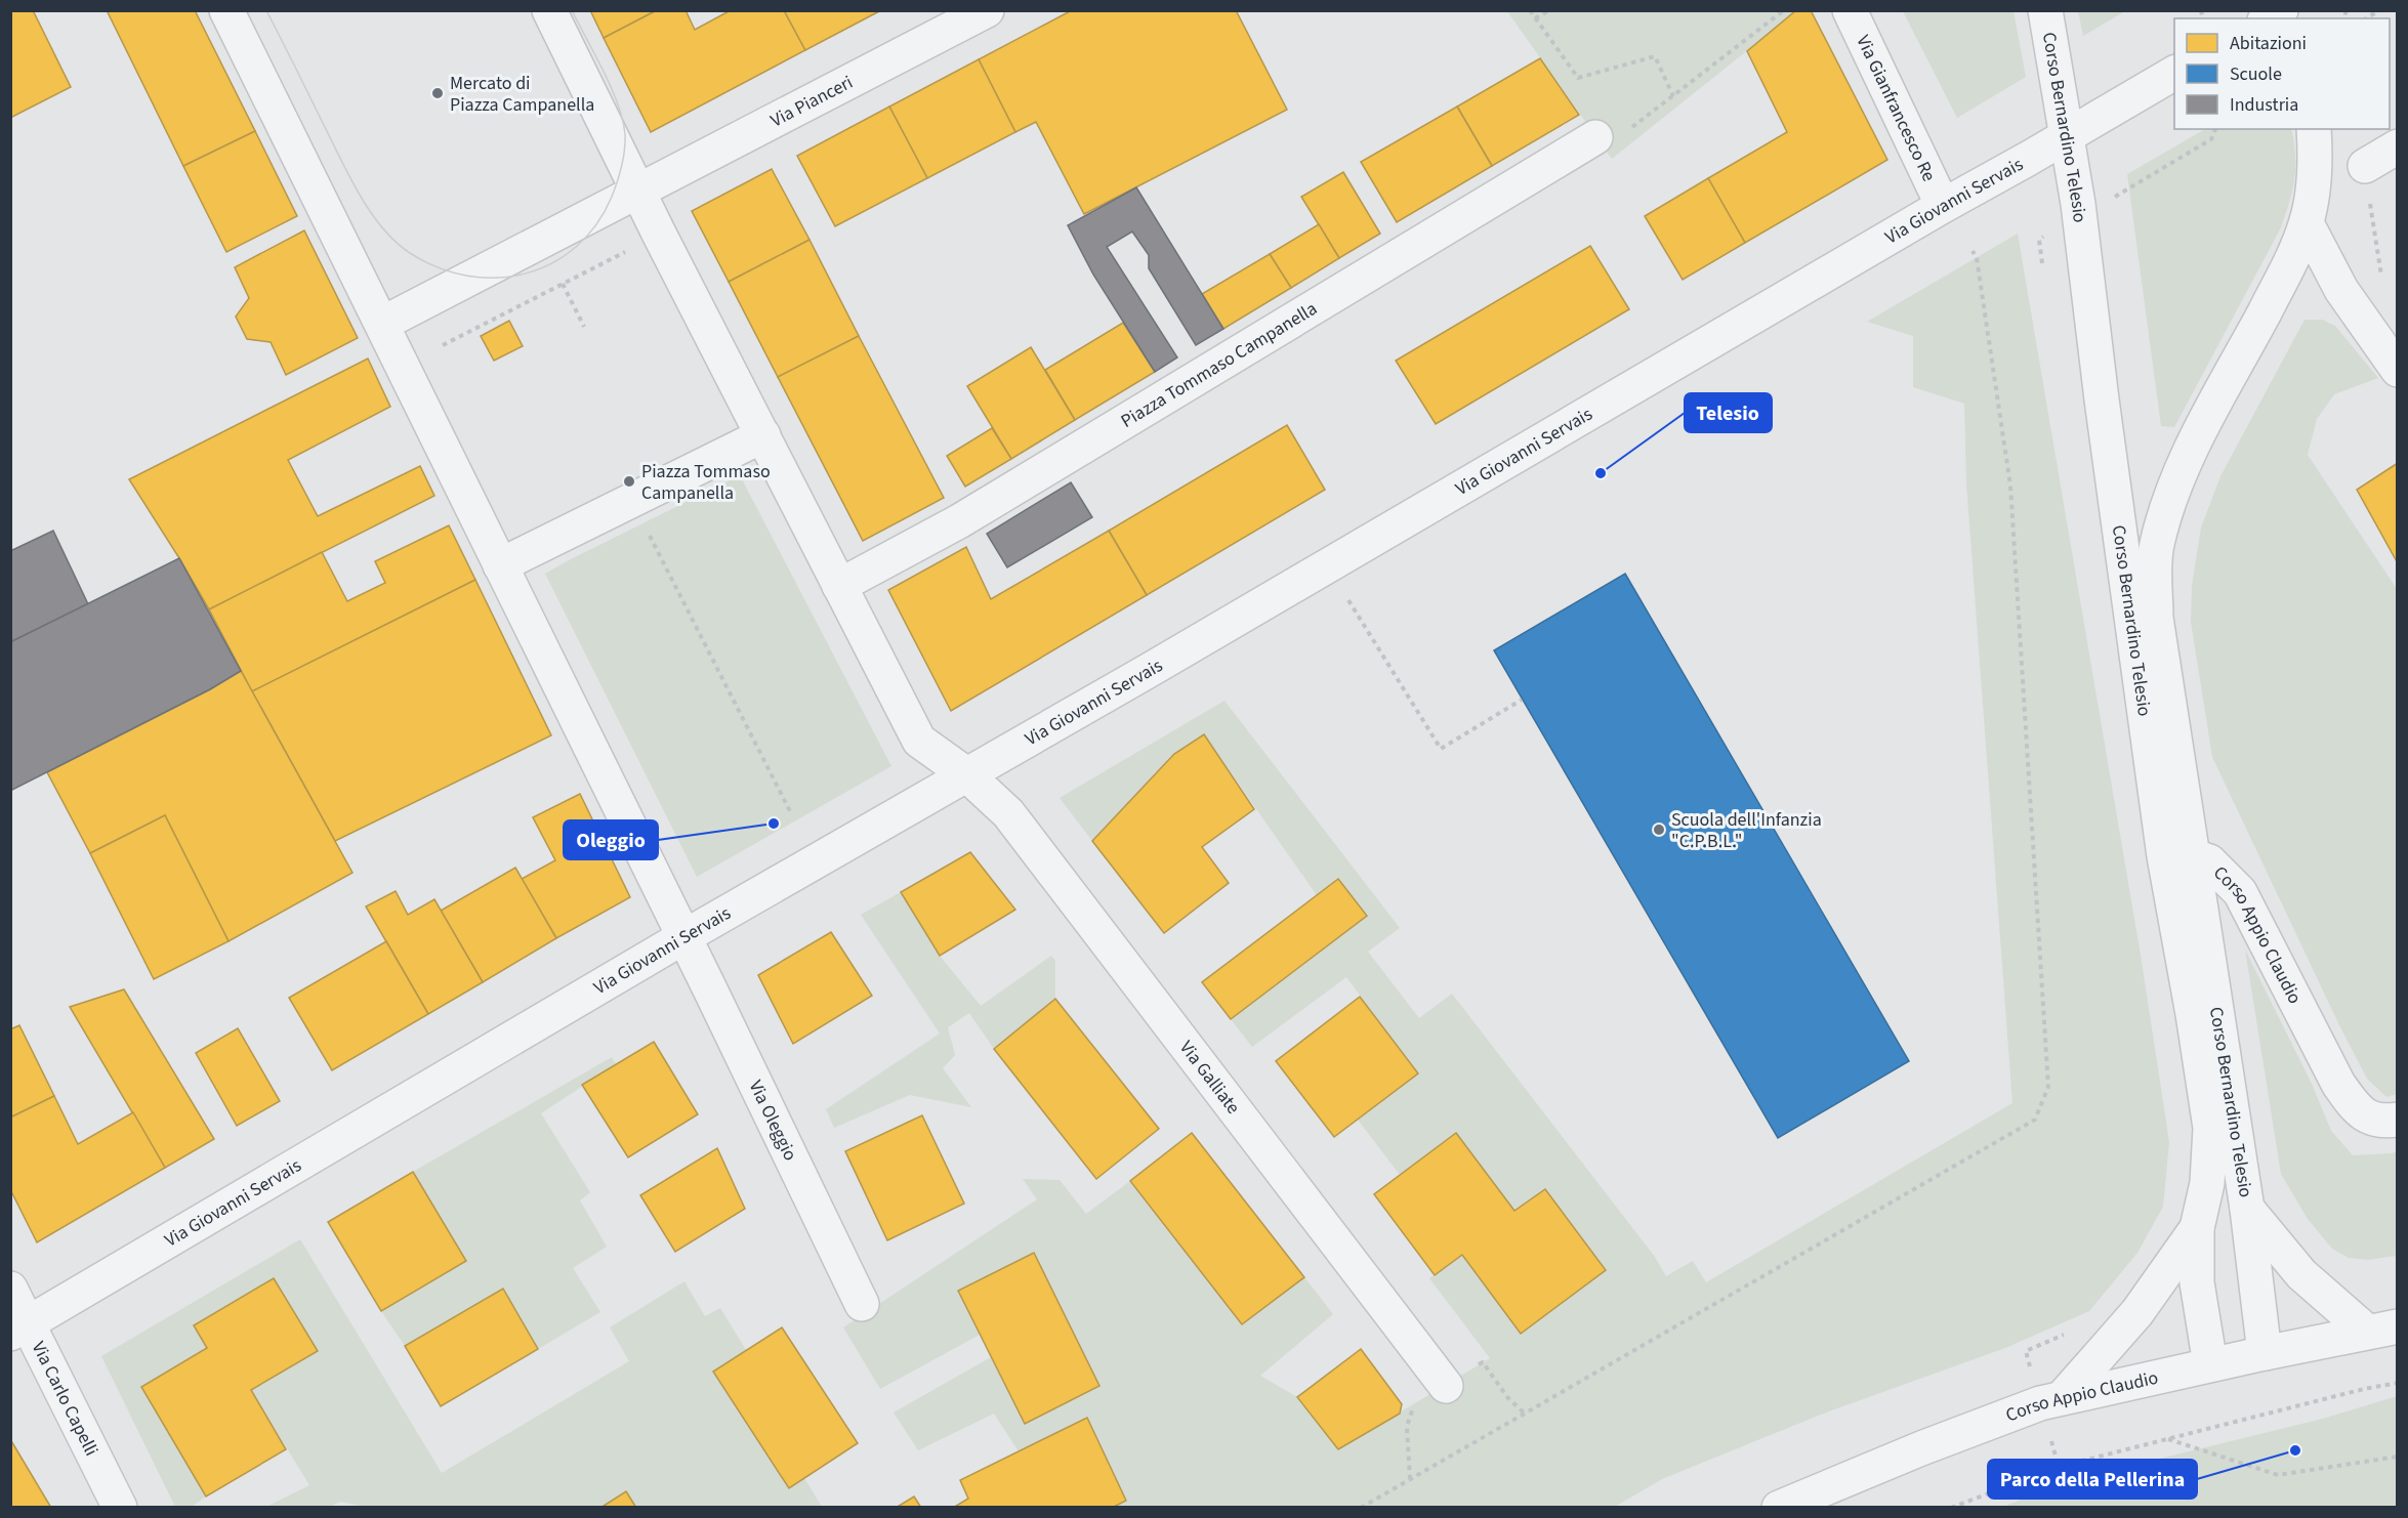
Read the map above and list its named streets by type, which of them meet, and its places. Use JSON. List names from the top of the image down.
{
  "streets": {
    "street": [
      "Via Pianceri",
      "Via Gianfrancesco Re",
      "Corso Bernardino Telesio",
      "Via Giovanni Servais",
      "Piazza Tommaso Campanella",
      "Corso Appio Claudio",
      "Via Galliate",
      "Via Oleggio",
      "Via Carlo Capelli"
    ]
  },
  "crossings": [
    ["Via Gianfrancesco Re", "Via Giovanni Servais"],
    ["Corso Bernardino Telesio", "Via Giovanni Servais"],
    ["Corso Bernardino Telesio", "Corso Appio Claudio"],
    ["Via Giovanni Servais", "Via Galliate"],
    ["Via Giovanni Servais", "Via Oleggio"],
    ["Via Giovanni Servais", "Via Carlo Capelli"]
  ],
  "places": [
    "Mercato di Piazza Campanella",
    "Telesio",
    "Piazza Tommaso Campanella",
    "Oleggio",
    "Scuola dell'Infanzia \"C.P.B.L.\"",
    "Parco della Pellerina"
  ],
  "legend": ["Abitazioni", "Scuole", "Industria"]
}
